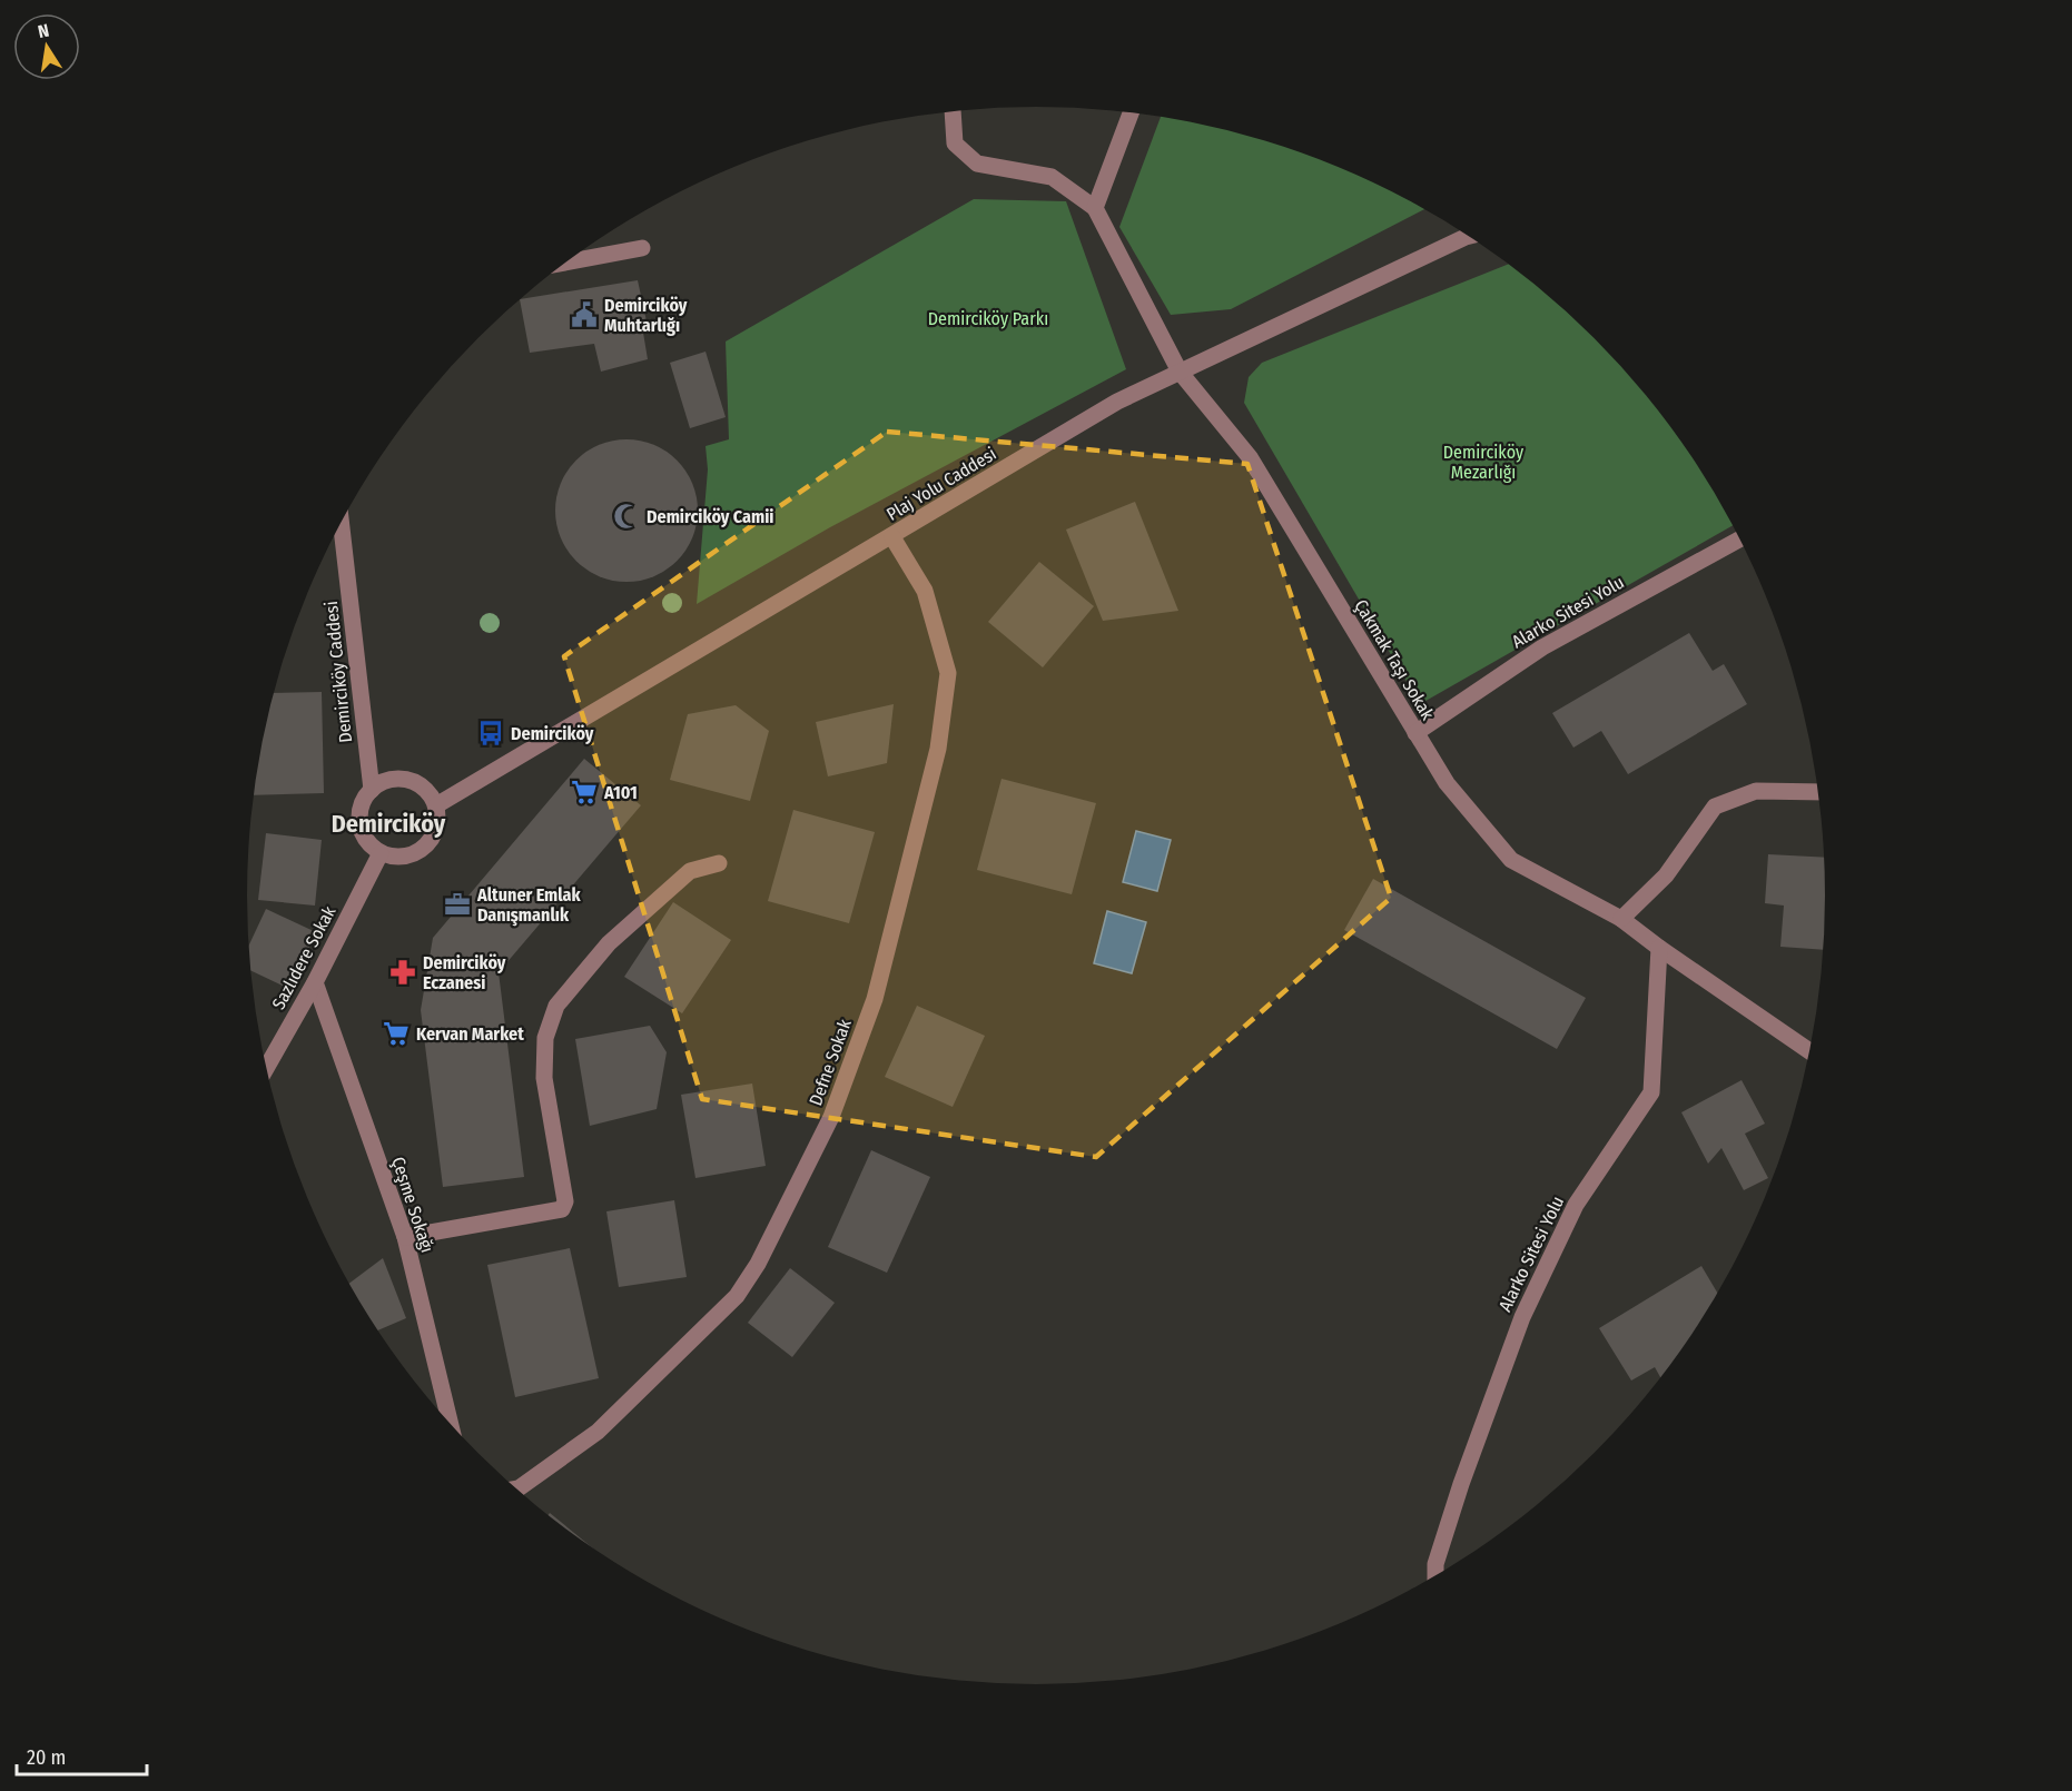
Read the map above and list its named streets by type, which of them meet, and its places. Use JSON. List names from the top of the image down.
{
  "streets": {
    "street": [
      "Plaj Yolu Caddesi",
      "Alarko Sitesi Yolu",
      "Çakmak Taşı Sokak",
      "Demirciköy Caddesi",
      "Sazlıdere Sokak",
      "Defne Sokak",
      "Çeşme Sokağı"
    ]
  },
  "crossings": [
    ["Plaj Yolu Caddesi", "Çakmak Taşı Sokak"],
    ["Plaj Yolu Caddesi", "Demirciköy Caddesi"],
    ["Plaj Yolu Caddesi", "Sazlıdere Sokak"],
    ["Plaj Yolu Caddesi", "Defne Sokak"],
    ["Alarko Sitesi Yolu", "Çakmak Taşı Sokak"],
    ["Demirciköy Caddesi", "Sazlıdere Sokak"],
    ["Sazlıdere Sokak", "Çeşme Sokağı"]
  ],
  "districts": ["Demirciköy"],
  "parks": ["Demirciköy Parkı", "Demirciköy Mezarlığı"],
  "places": {
    "public building": ["Demirciköy Muhtarlığı"],
    "mosque": ["Demirciköy Camii"],
    "bus stop": ["Demirciköy"],
    "supermarket": ["A101", "Kervan Market"],
    "office": ["Altuner Emlak Danışmanlık"],
    "pharmacy": ["Demirciköy Eczanesi"]
  },
  "scale_bar": "20 m",
  "north": "top"
}
